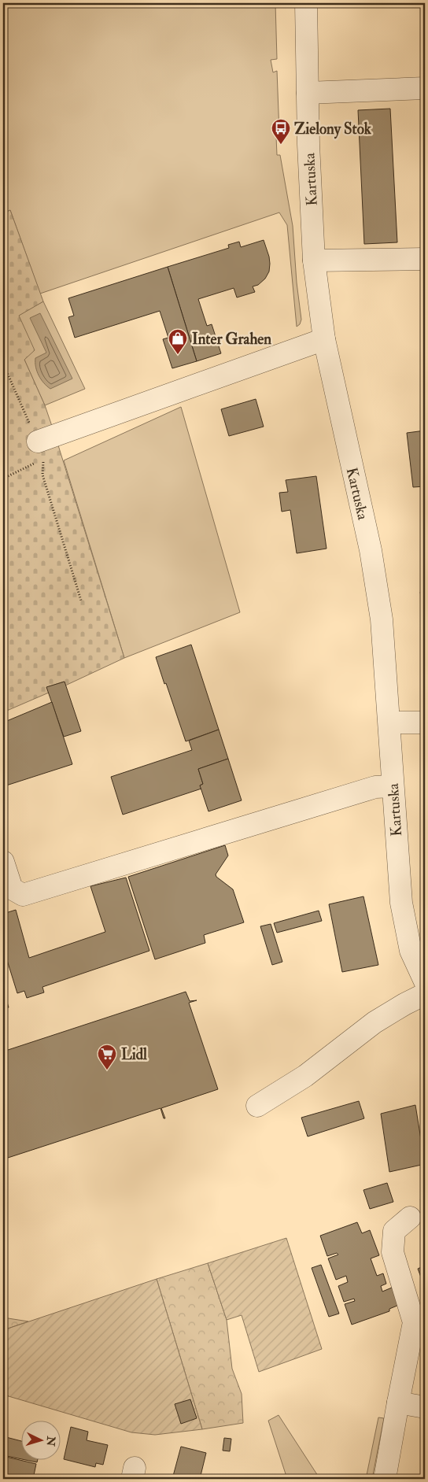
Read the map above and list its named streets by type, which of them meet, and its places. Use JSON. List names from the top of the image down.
{
  "streets": {
    "street": ["Kartuska"]
  },
  "places": {
    "bus stop": ["Zielony Stok"],
    "shop": ["Inter Grahen"],
    "supermarket": ["Lidl"]
  },
  "north": "right"
}
